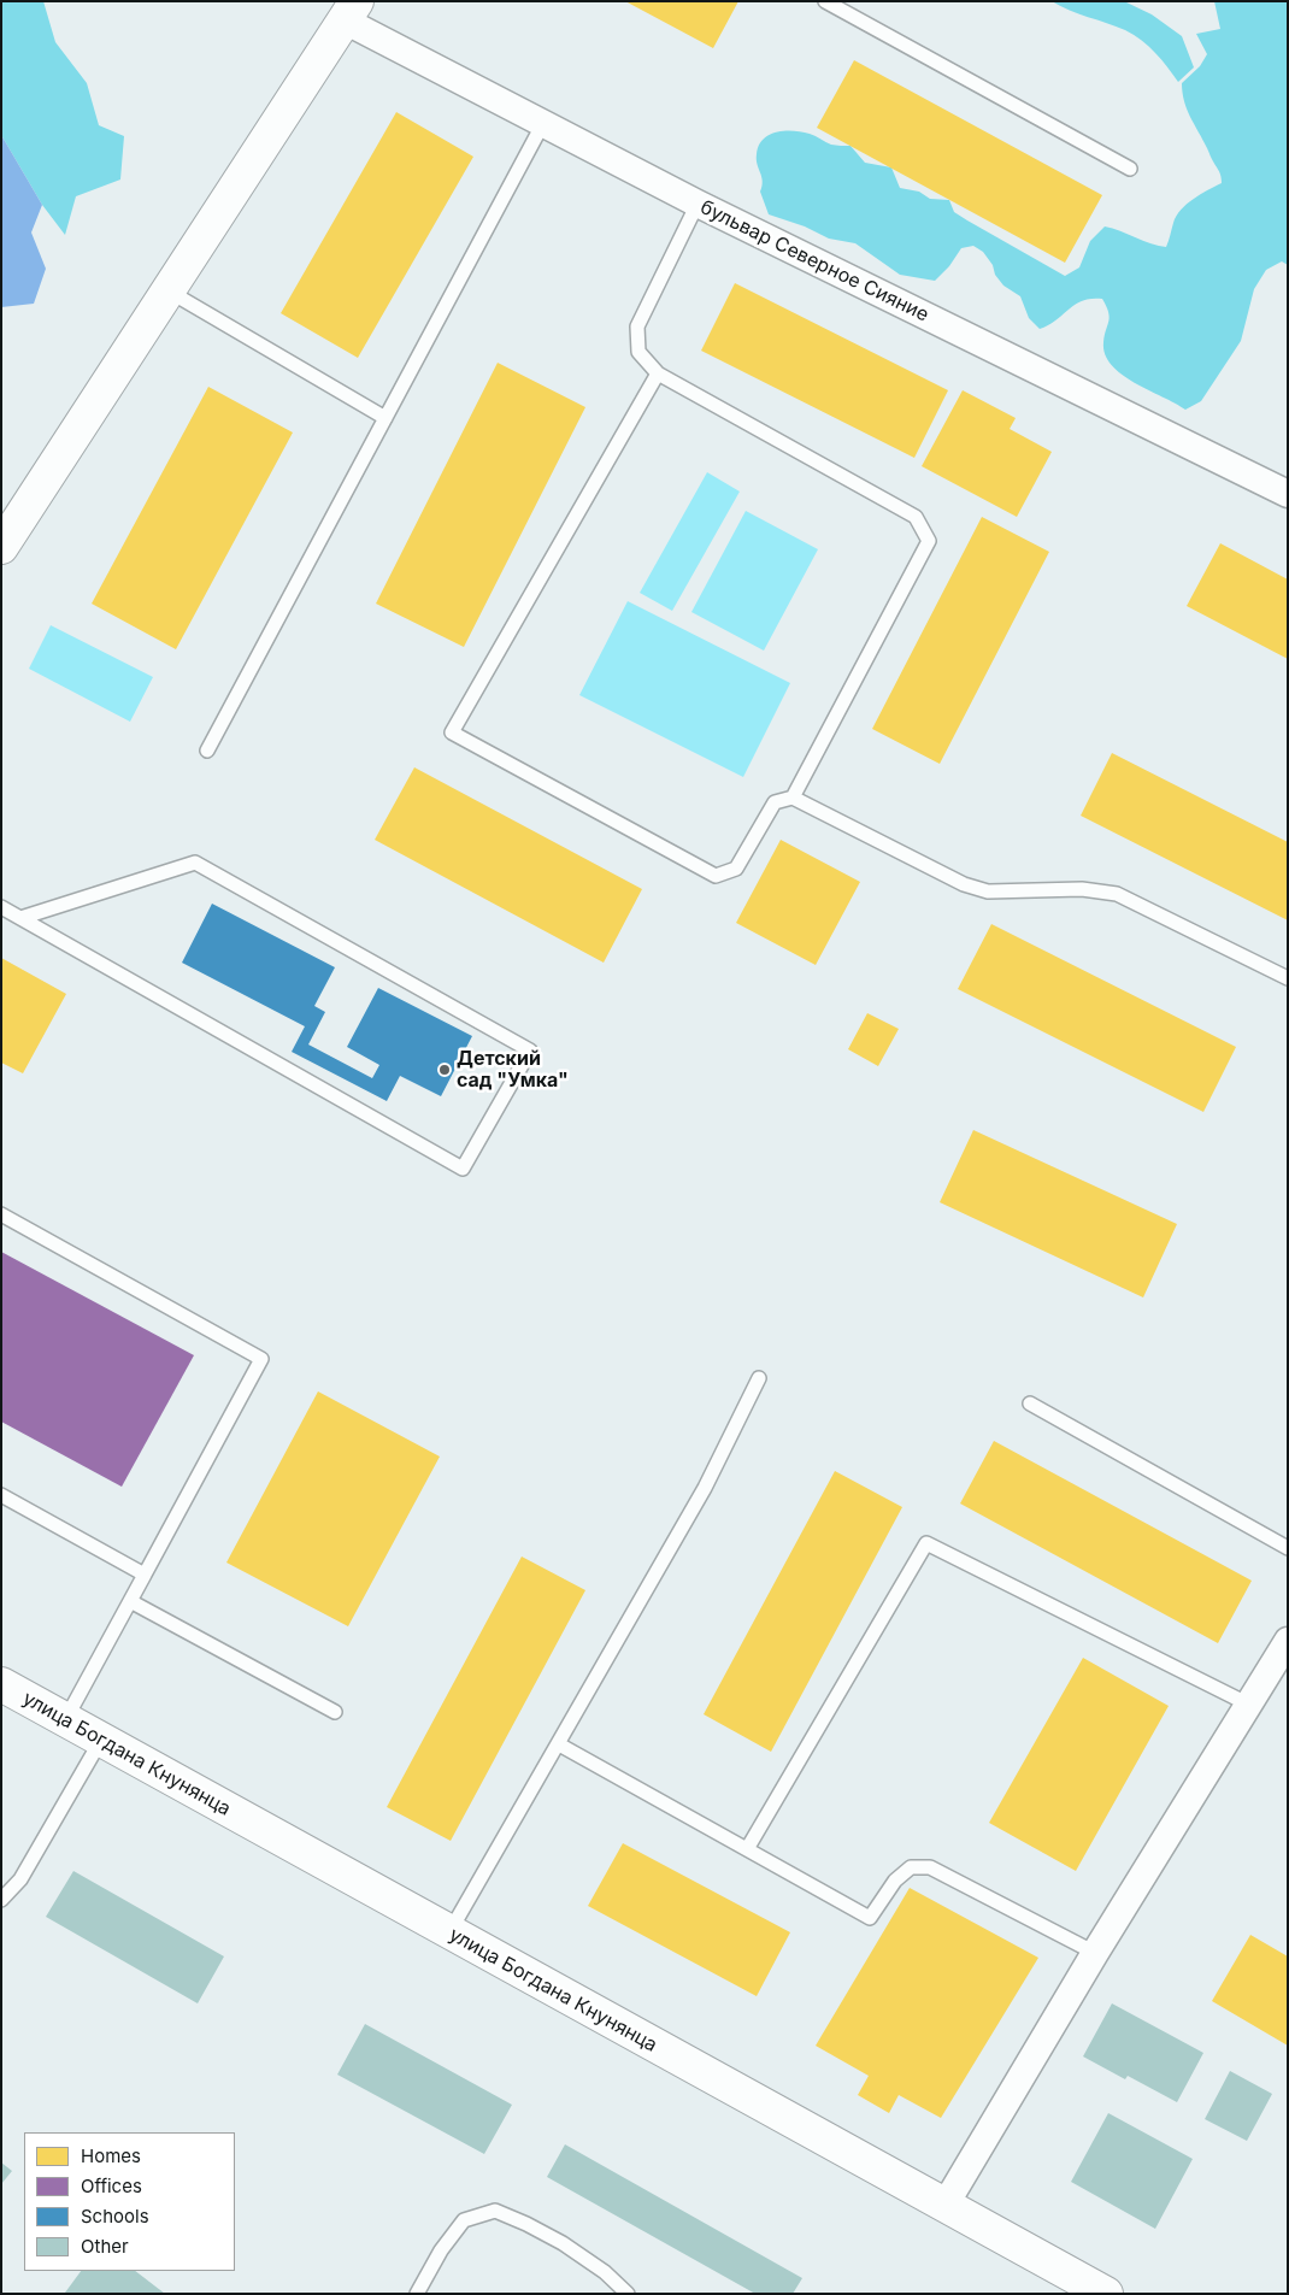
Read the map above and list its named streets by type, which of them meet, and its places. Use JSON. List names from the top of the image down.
{
  "streets": {
    "main road": ["улица Богдана Кнунянца"],
    "street": ["бульвар Северное Сияние"]
  },
  "places": ["Детский сад \"Умка\""],
  "legend": [
    "Homes",
    "Offices",
    "Schools",
    "Other"
  ]
}
